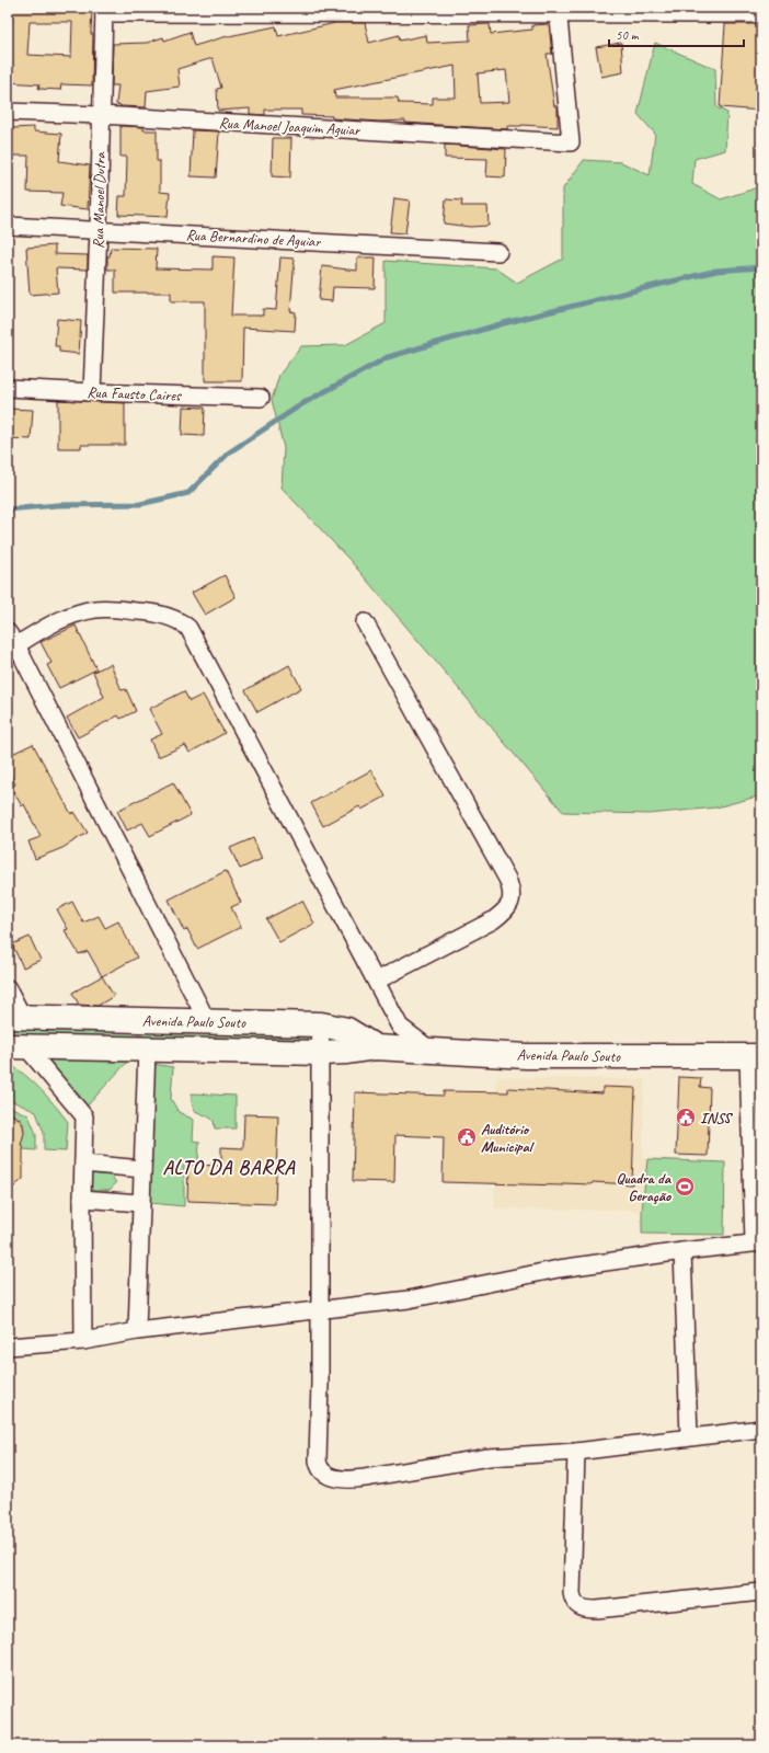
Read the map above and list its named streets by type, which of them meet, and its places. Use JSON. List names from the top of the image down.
{
  "streets": {
    "street": [
      "Rua Manoel Joaquim Aguiar",
      "Rua Manoel Dutra",
      "Rua Bernardino de Aguiar",
      "Rua Fausto Caires",
      "Avenida Paulo Souto"
    ]
  },
  "crossings": [
    ["Rua Manoel Joaquim Aguiar", "Rua Manoel Dutra"],
    ["Rua Manoel Dutra", "Rua Bernardino de Aguiar"],
    ["Rua Manoel Dutra", "Rua Fausto Caires"]
  ],
  "districts": ["ALTO DA BARRA"],
  "places": {
    "public building": ["INSS", "Auditório Municipal"],
    "sports": ["Quadra da Geração"]
  },
  "scale_bar": "50 m"
}
